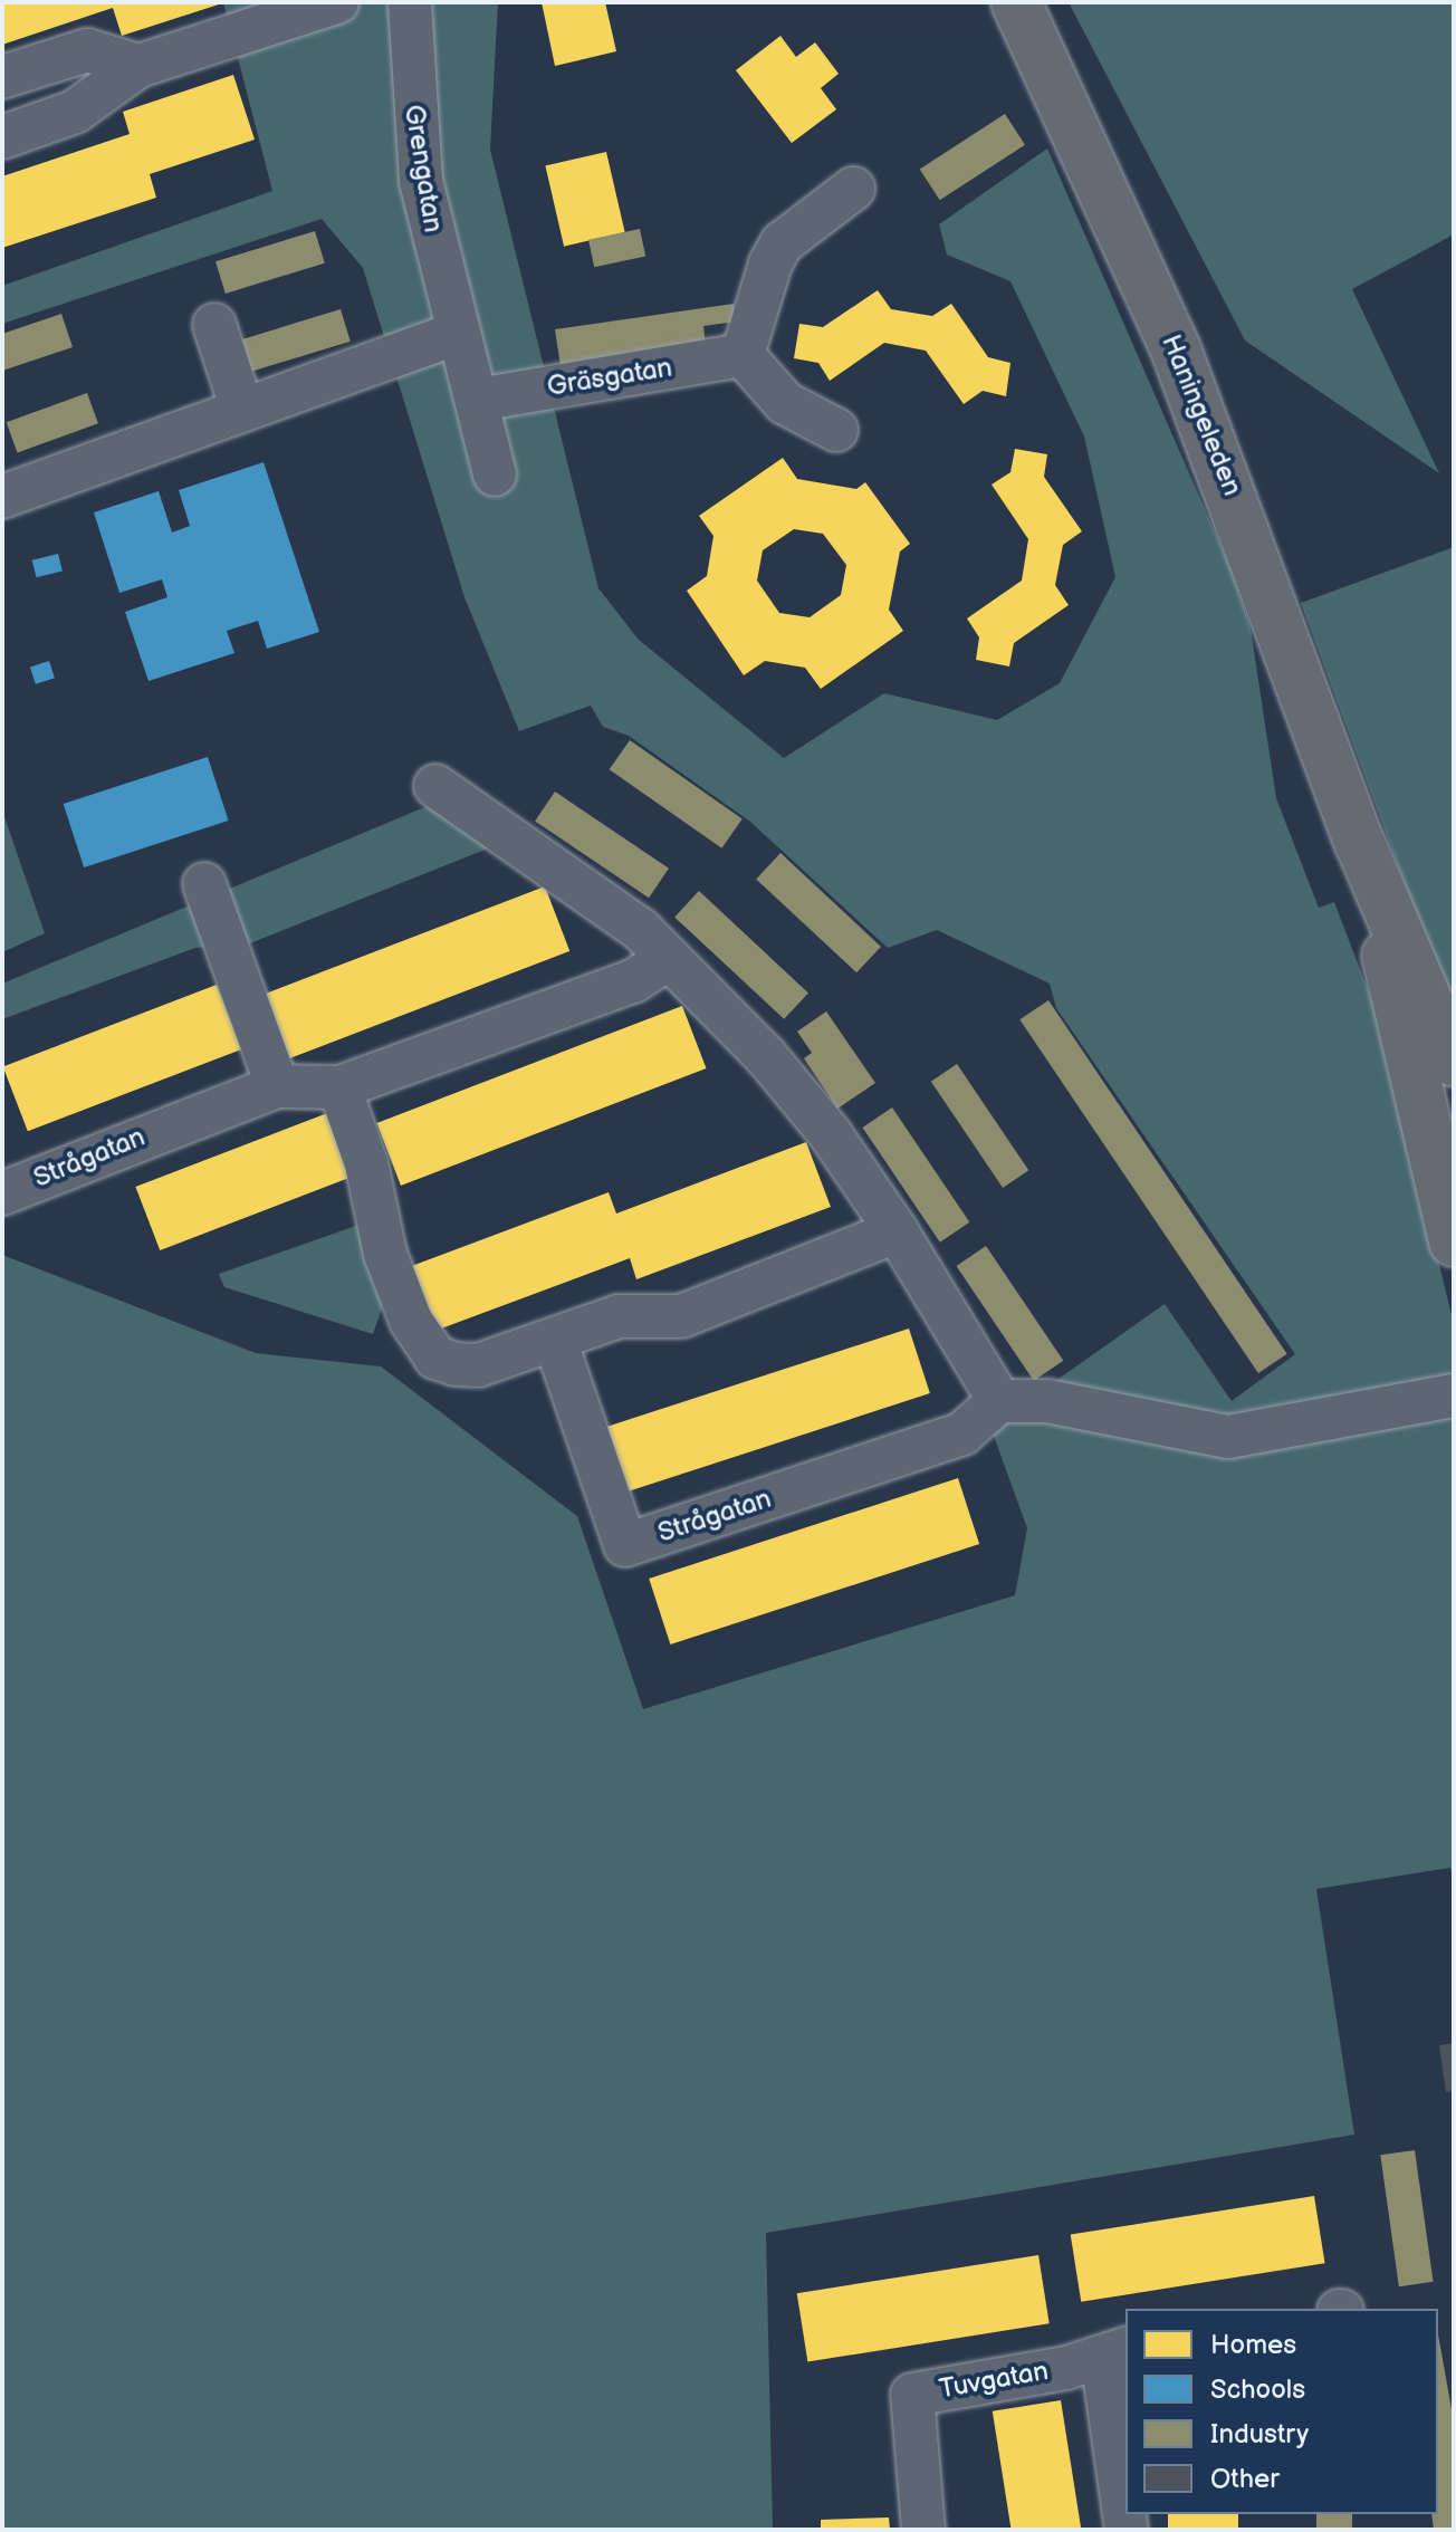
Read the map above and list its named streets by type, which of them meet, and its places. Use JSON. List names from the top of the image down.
{
  "streets": {
    "main road": ["Haningeleden"],
    "street": [
      "Grengatan",
      "Gräsgatan",
      "Strågatan",
      "Tuvgatan"
    ]
  },
  "crossings": [
    ["Grengatan", "Gräsgatan"]
  ],
  "legend": [
    "Homes",
    "Schools",
    "Industry",
    "Other"
  ]
}
